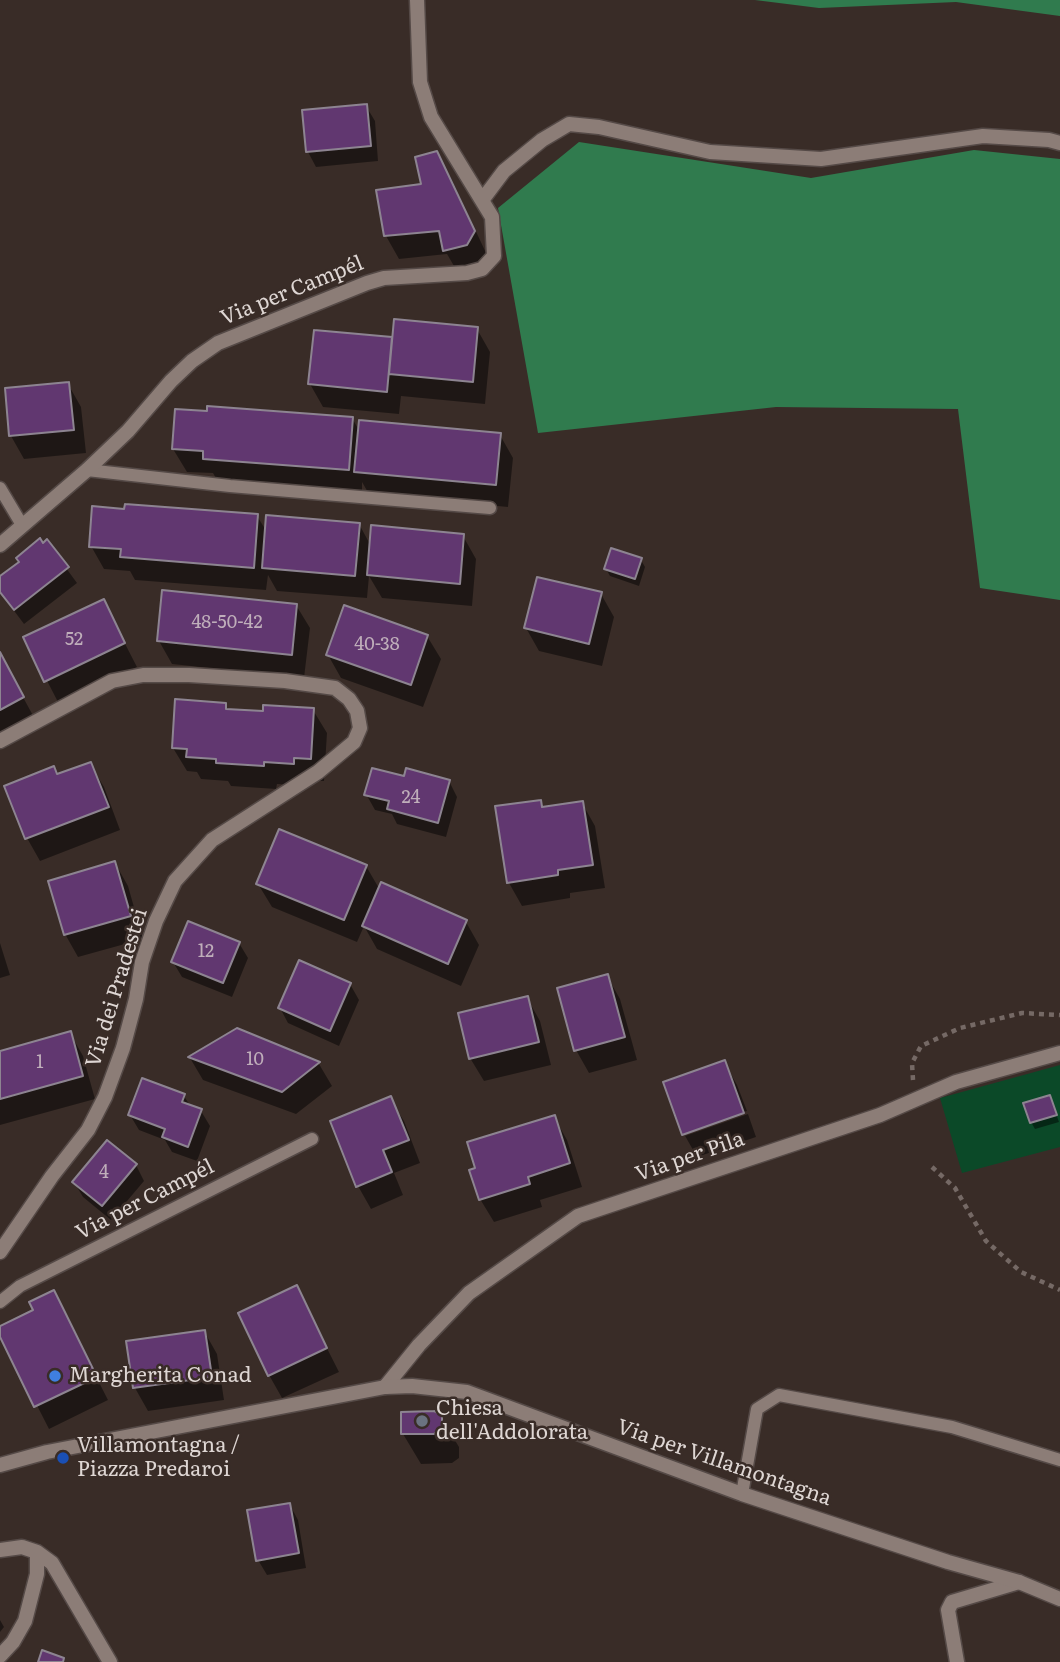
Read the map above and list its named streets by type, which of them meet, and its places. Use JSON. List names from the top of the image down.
{
  "streets": {
    "street": [
      "Via per Campél",
      "Via dei Pradestei",
      "Via per Pila",
      "Via per Villamontagna"
    ]
  },
  "crossings": [
    ["Via per Pila", "Via per Villamontagna"]
  ],
  "places": ["Margherita Conad", "Chiesa dell'Addolorata", "Villamontagna / Piazza Predaroi"],
  "house_numbers": [
    "48-50-42",
    "52",
    "40-38",
    "24",
    "12",
    "10",
    "1",
    "4"
  ]
}
